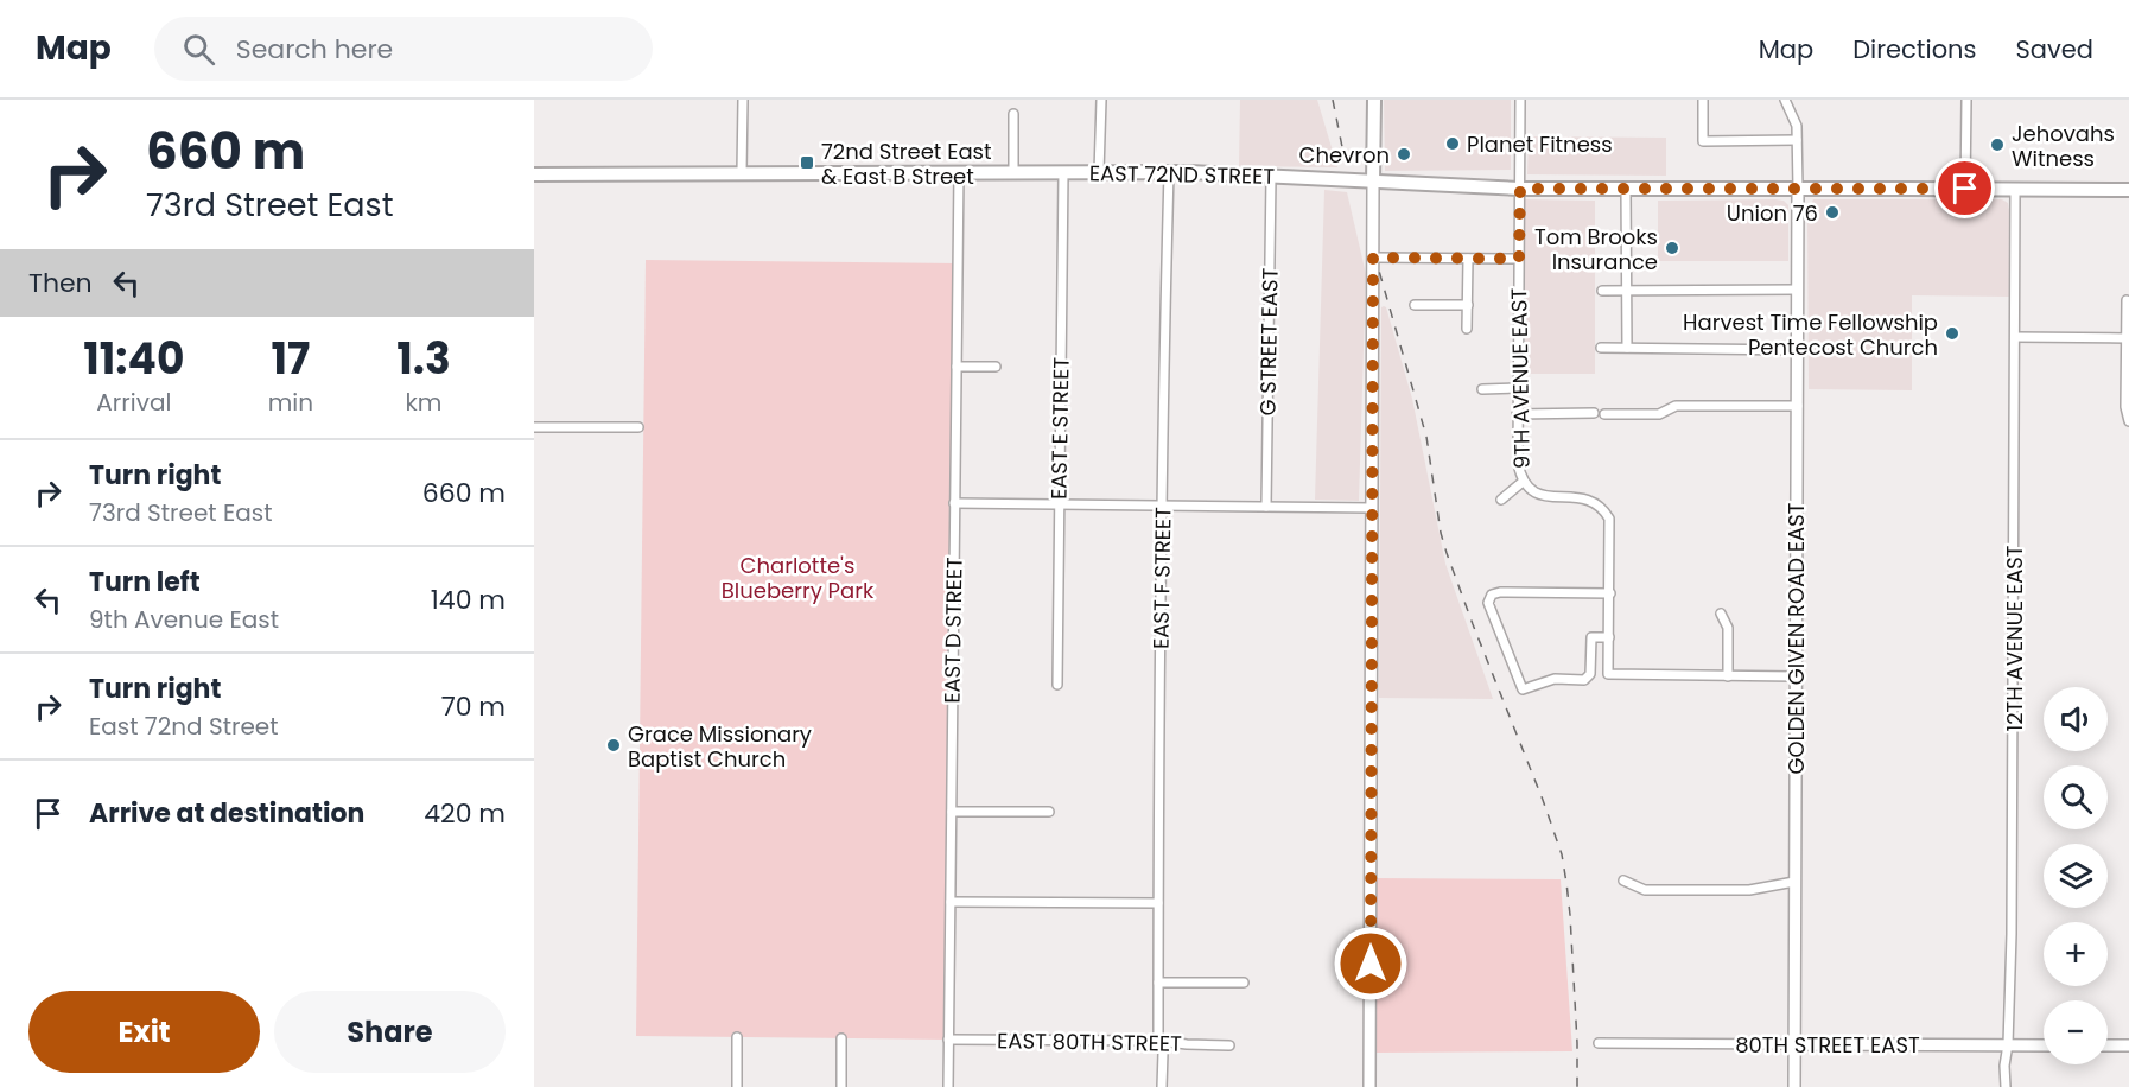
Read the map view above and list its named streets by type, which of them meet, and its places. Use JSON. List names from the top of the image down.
{
  "streets": {
    "main road": ["EAST 72ND STREET"],
    "street": [
      "G STREET EAST",
      "9TH AVENUE EAST",
      "EAST E STREET",
      "EAST F STREET",
      "EAST D STREET",
      "GOLDEN GIVEN ROAD EAST",
      "12TH AVENUE EAST",
      "EAST 80TH STREET",
      "80TH STREET EAST"
    ]
  },
  "crossings": [
    ["EAST 72ND STREET", "G STREET EAST"],
    ["EAST 72ND STREET", "9TH AVENUE EAST"],
    ["EAST 72ND STREET", "EAST E STREET"],
    ["EAST 72ND STREET", "EAST F STREET"],
    ["EAST 72ND STREET", "EAST D STREET"],
    ["EAST 72ND STREET", "GOLDEN GIVEN ROAD EAST"],
    ["EAST 72ND STREET", "12TH AVENUE EAST"],
    ["EAST F STREET", "EAST 80TH STREET"],
    ["EAST D STREET", "EAST 80TH STREET"],
    ["GOLDEN GIVEN ROAD EAST", "80TH STREET EAST"],
    ["12TH AVENUE EAST", "80TH STREET EAST"]
  ],
  "parks": ["Charlotte's Blueberry Park"],
  "places": {
    "other": [
      "Planet Fitness",
      "Jehovahs Witness",
      "Chevron",
      "Union 76",
      "Tom Brooks Insurance",
      "Harvest Time Fellowship Pentecost Church",
      "Grace Missionary Baptist Church"
    ],
    "transit": ["72nd Street East & East B Street"]
  },
  "page": {
    "header": "Map",
    "search": "Search here",
    "nav": ["Map", "Directions", "Saved"],
    "turn": ["660 m", "73rd Street East"],
    "then": "Then",
    "eta": [
      "11:40",
      "Arrival",
      "17",
      "min",
      "1.3",
      "km"
    ],
    "list": [
      {
        "name": "Turn right",
        "note": "73rd Street East",
        "value": "660 m"
      },
      {
        "name": "Turn left",
        "note": "9th Avenue East",
        "value": "140 m"
      },
      {
        "name": "Turn right",
        "note": "East 72nd Street",
        "value": "70 m"
      },
      {
        "name": "Arrive at destination",
        "value": "420 m"
      }
    ],
    "map_buttons": ["+", "−"],
    "buttons": ["Exit", "Share"]
  }
}
